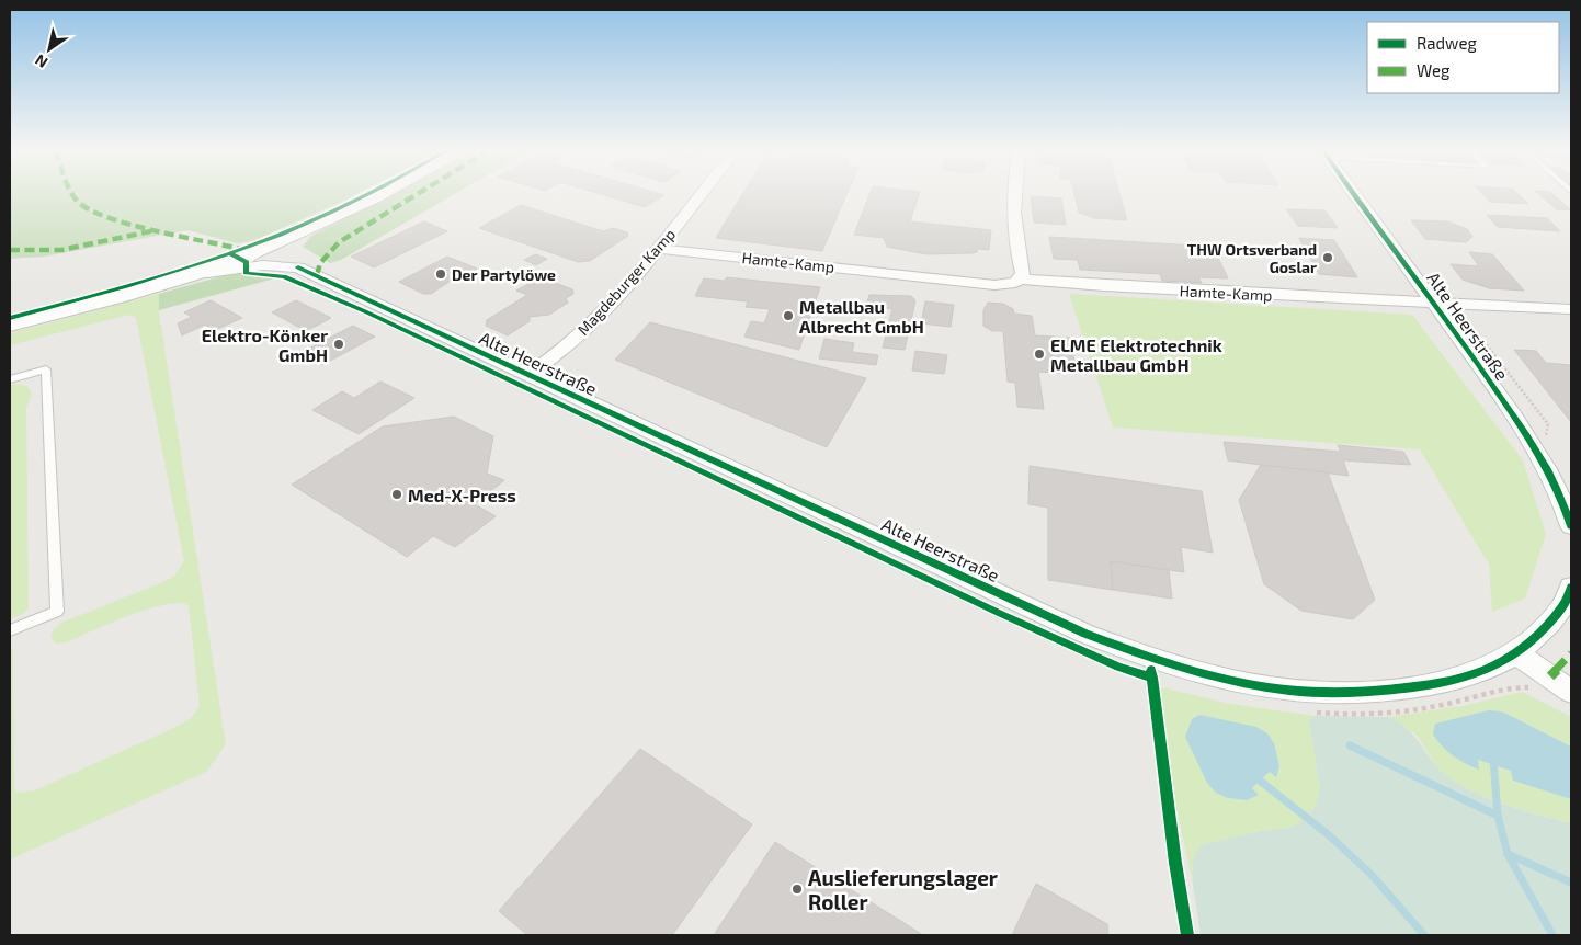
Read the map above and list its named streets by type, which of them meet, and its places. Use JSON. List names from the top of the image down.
{
  "streets": {
    "street": ["Hamte-Kamp", "Magdeburger Kamp", "Alte Heerstraße"]
  },
  "crossings": [
    ["Hamte-Kamp", "Magdeburger Kamp"],
    ["Hamte-Kamp", "Alte Heerstraße"],
    ["Magdeburger Kamp", "Alte Heerstraße"]
  ],
  "places": [
    "THW Ortsverband Goslar",
    "Der Partylöwe",
    "Metallbau Albrecht GmbH",
    "Elektro-Könker GmbH",
    "ELME Elektrotechnik Metallbau GmbH",
    "Med-X-Press",
    "Auslieferungslager Roller"
  ],
  "legend": ["Radweg", "Weg"],
  "north": "bottom left"
}
